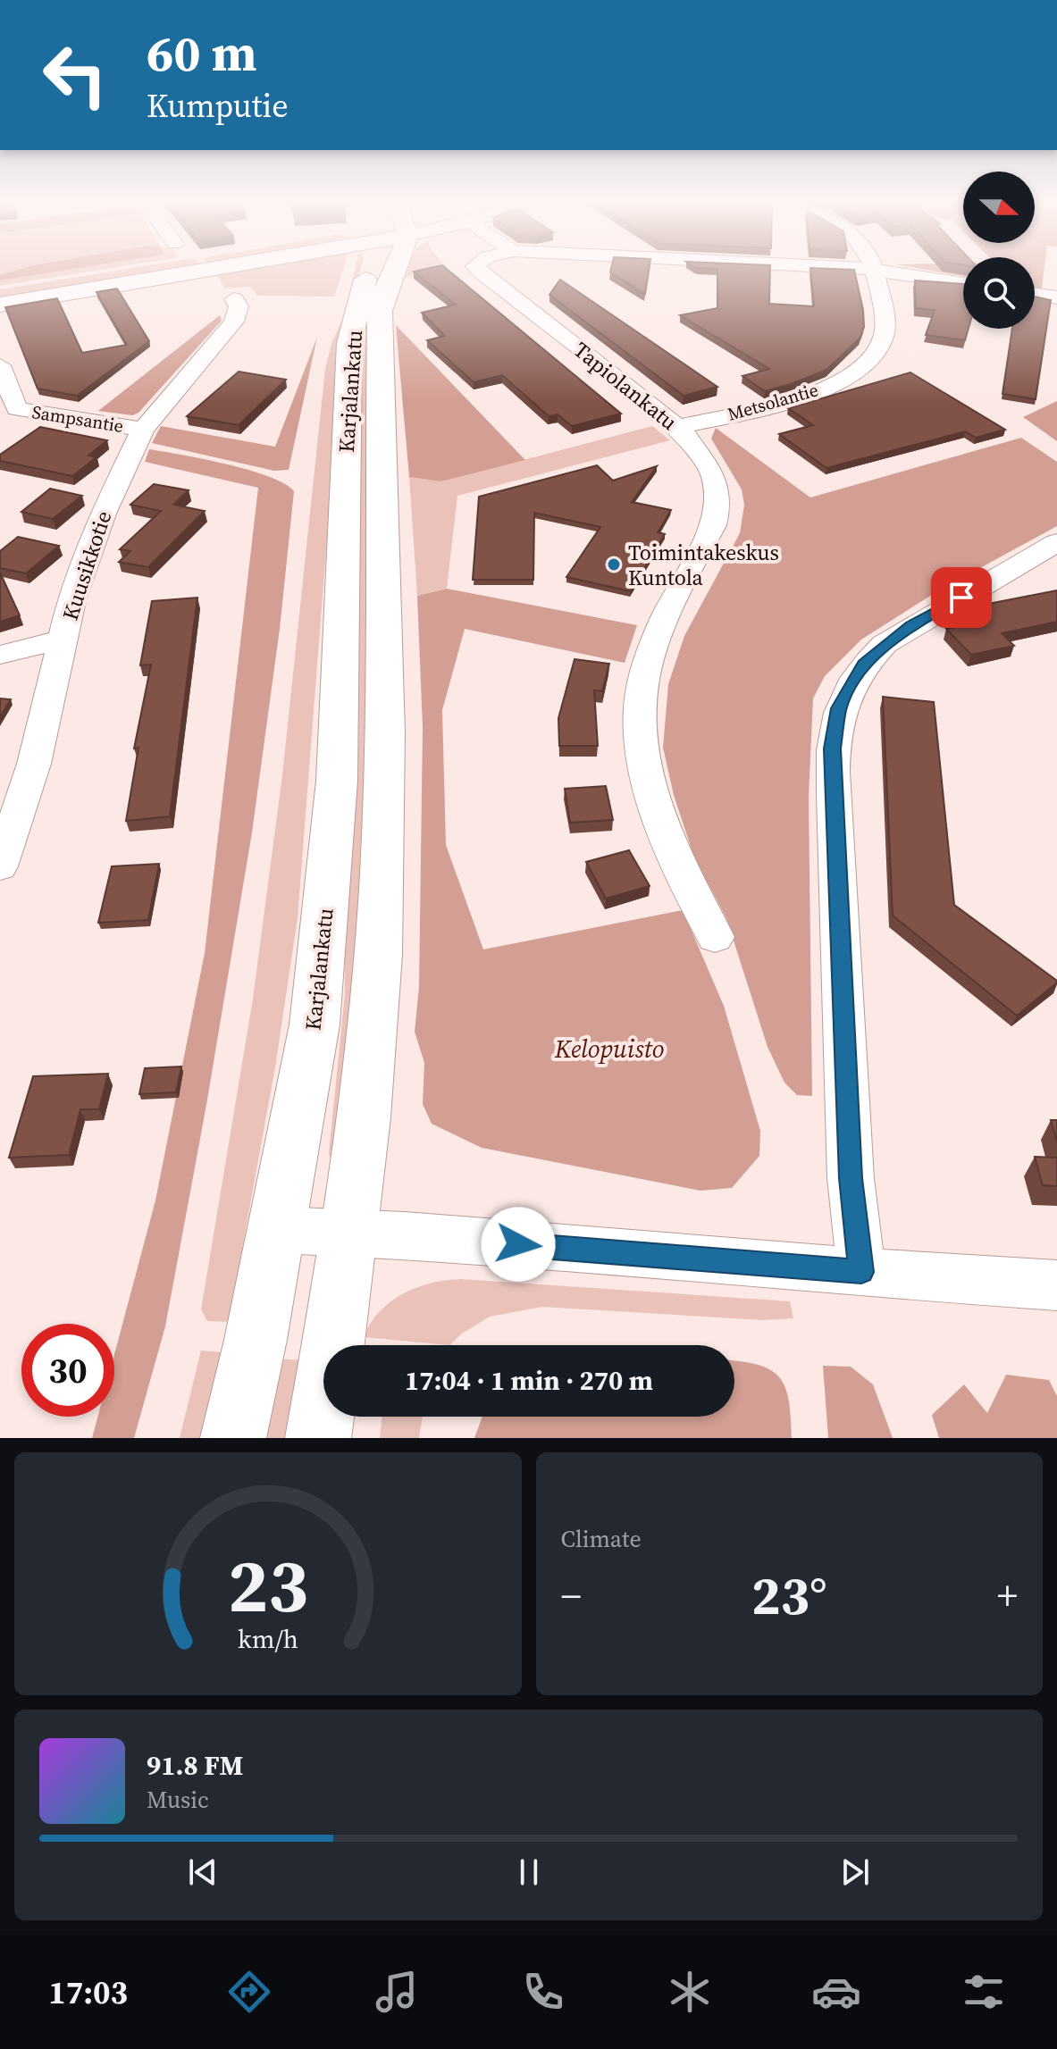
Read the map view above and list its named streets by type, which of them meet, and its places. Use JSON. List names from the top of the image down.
{
  "streets": {
    "main road": ["Karjalankatu"],
    "street": [
      "Tapiolankatu",
      "Metsolantie",
      "Sampsantie",
      "Kuusikkotie"
    ]
  },
  "crossings": [
    ["Tapiolankatu", "Metsolantie"],
    ["Sampsantie", "Kuusikkotie"]
  ],
  "parks": ["Kelopuisto"],
  "places": ["Toimintakeskus Kuntola"],
  "north": "right",
  "page": {
    "turn": ["60 m", "Kumputie"],
    "limit": "30",
    "trip": "17:04 · 1 min · 270 m",
    "tile": "Climate",
    "heat": ["−", "23°", "+"],
    "song": ["91.8 FM", "Music"],
    "tabs": "17:03",
    "gauge": ["23", "km/h"]
  }
}
